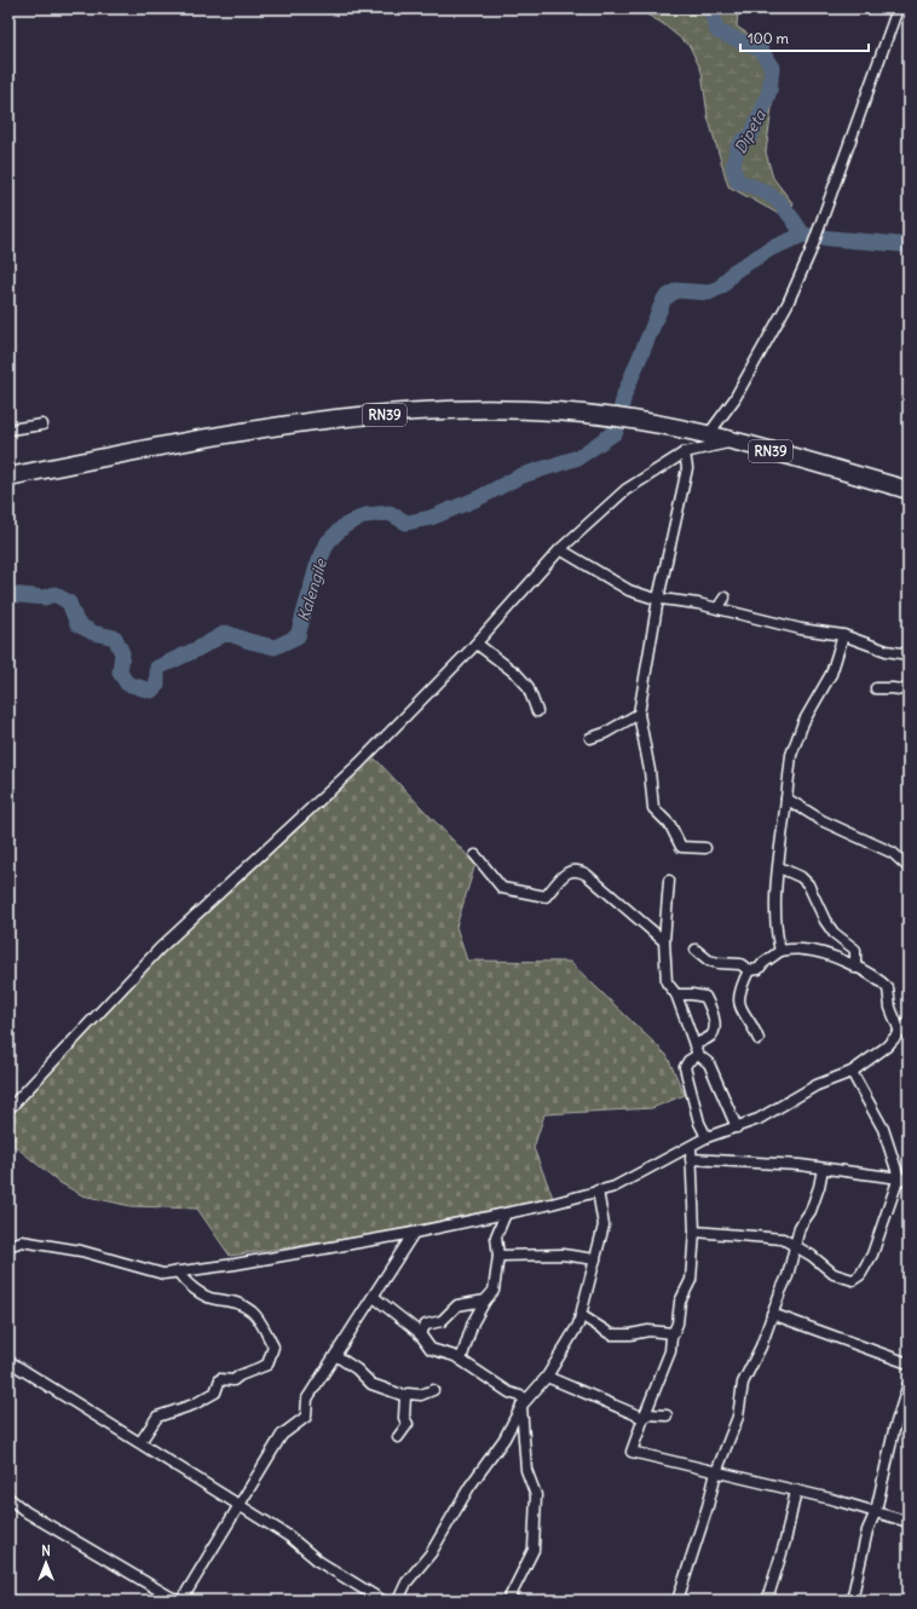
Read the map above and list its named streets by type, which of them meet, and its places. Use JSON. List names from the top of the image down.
{
  "streets": {
    "highway": ["RN39"]
  },
  "water": ["Dipeta", "Kalengile"],
  "scale_bar": "100 m",
  "north": "top"
}
